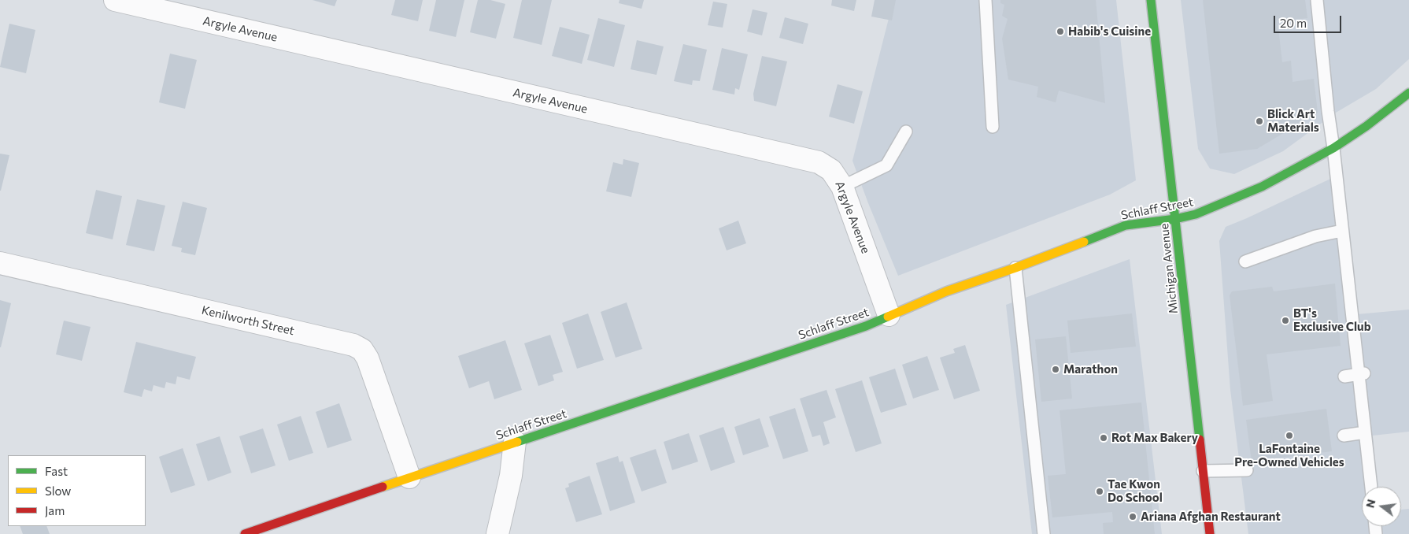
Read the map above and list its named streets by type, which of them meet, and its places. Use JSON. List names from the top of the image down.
{
  "streets": {
    "street": [
      "Argyle Avenue",
      "Schlaff Street",
      "Michigan Avenue",
      "Kenilworth Street"
    ]
  },
  "crossings": [
    ["Argyle Avenue", "Schlaff Street"],
    ["Schlaff Street", "Michigan Avenue"],
    ["Schlaff Street", "Kenilworth Street"]
  ],
  "places": [
    "Habib's Cuisine",
    "Blick Art Materials",
    "BT's Exclusive Club",
    "Marathon",
    "LaFontaine Pre-Owned Vehicles",
    "Rot Max Bakery",
    "Tae Kwon Do School",
    "Ariana Afghan Restaurant"
  ],
  "legend": ["Fast", "Slow", "Jam"],
  "scale_bar": "20 m",
  "north": "left"
}
